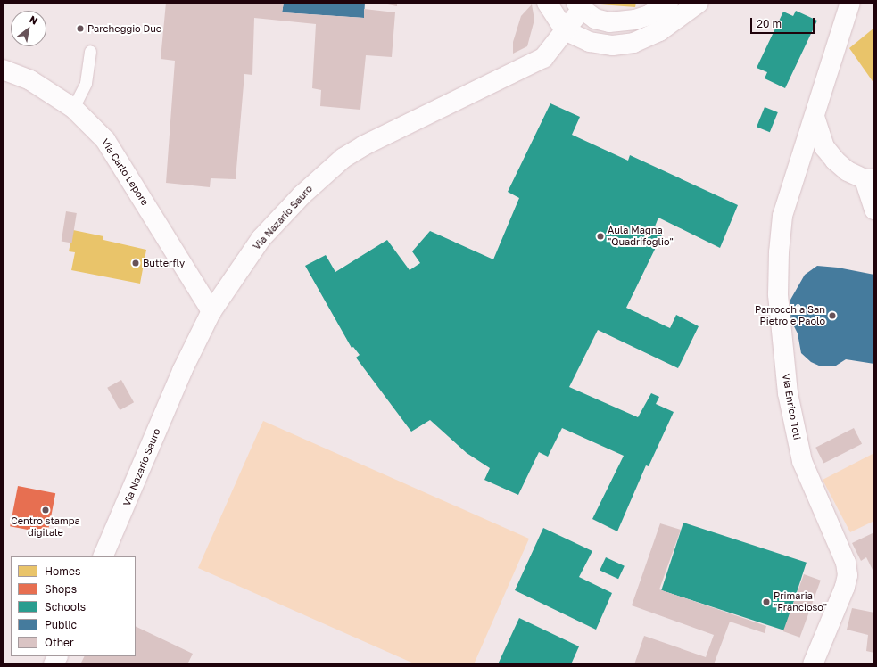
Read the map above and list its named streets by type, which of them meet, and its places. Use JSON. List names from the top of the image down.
{
  "streets": {
    "street": ["Via Carlo Lepore", "Via Nazario Sauro", "Via Enrico Toti"]
  },
  "crossings": [
    ["Via Carlo Lepore", "Via Nazario Sauro"]
  ],
  "places": [
    "Parcheggio Due",
    "Aula Magna \"Quadrifoglio\"",
    "Butterfly",
    "Parrocchia San Pietro e Paolo",
    "Centro stampa digitale",
    "Primaria \"Francioso\""
  ],
  "legend": [
    "Homes",
    "Shops",
    "Schools",
    "Public",
    "Other"
  ],
  "scale_bar": "20 m",
  "north": "top right"
}
